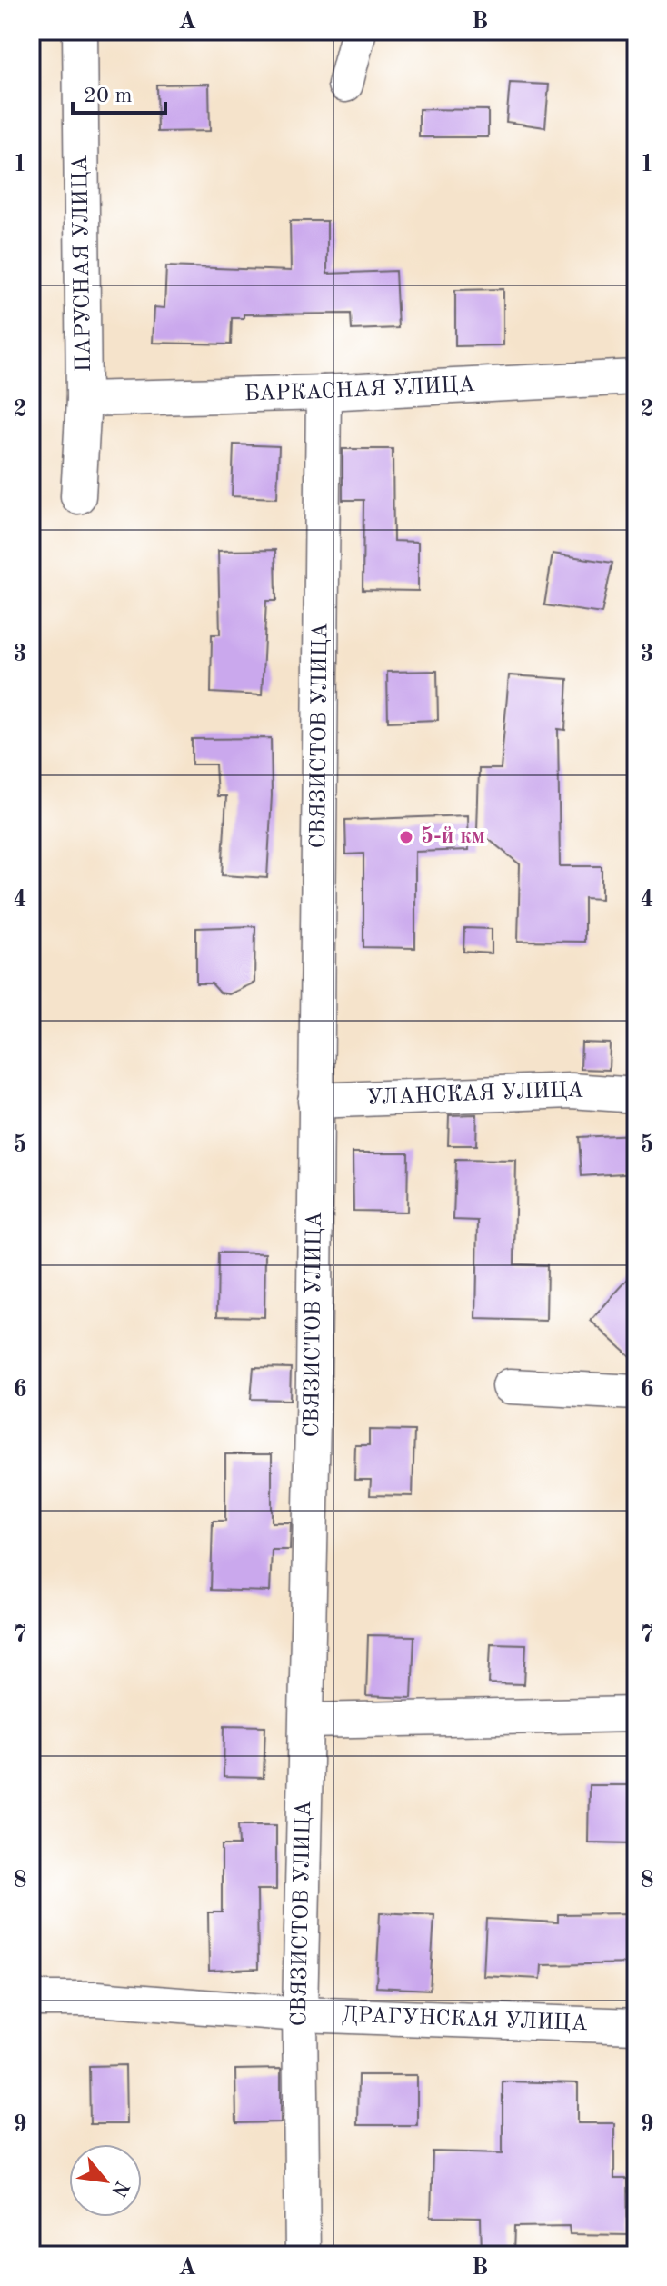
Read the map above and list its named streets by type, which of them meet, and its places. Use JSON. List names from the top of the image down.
{
  "streets": {
    "street": [
      "ПАРУСНАЯ УЛИЦА",
      "БАРКАСНАЯ УЛИЦА",
      "СВЯЗИСТОВ УЛИЦА",
      "УЛАНСКАЯ УЛИЦА",
      "ДРАГУНСКАЯ УЛИЦА"
    ]
  },
  "crossings": [
    ["ПАРУСНАЯ УЛИЦА", "БАРКАСНАЯ УЛИЦА"],
    ["БАРКАСНАЯ УЛИЦА", "СВЯЗИСТОВ УЛИЦА"],
    ["СВЯЗИСТОВ УЛИЦА", "УЛАНСКАЯ УЛИЦА"],
    ["СВЯЗИСТОВ УЛИЦА", "ДРАГУНСКАЯ УЛИЦА"]
  ],
  "places": ["5-й км"],
  "scale_bar": "20 m",
  "north": "bottom right",
  "grid": {
    "columns": ["A", "B"],
    "rows": [
      "1",
      "2",
      "3",
      "4",
      "5",
      "6",
      "7",
      "8",
      "9"
    ]
  }
}
